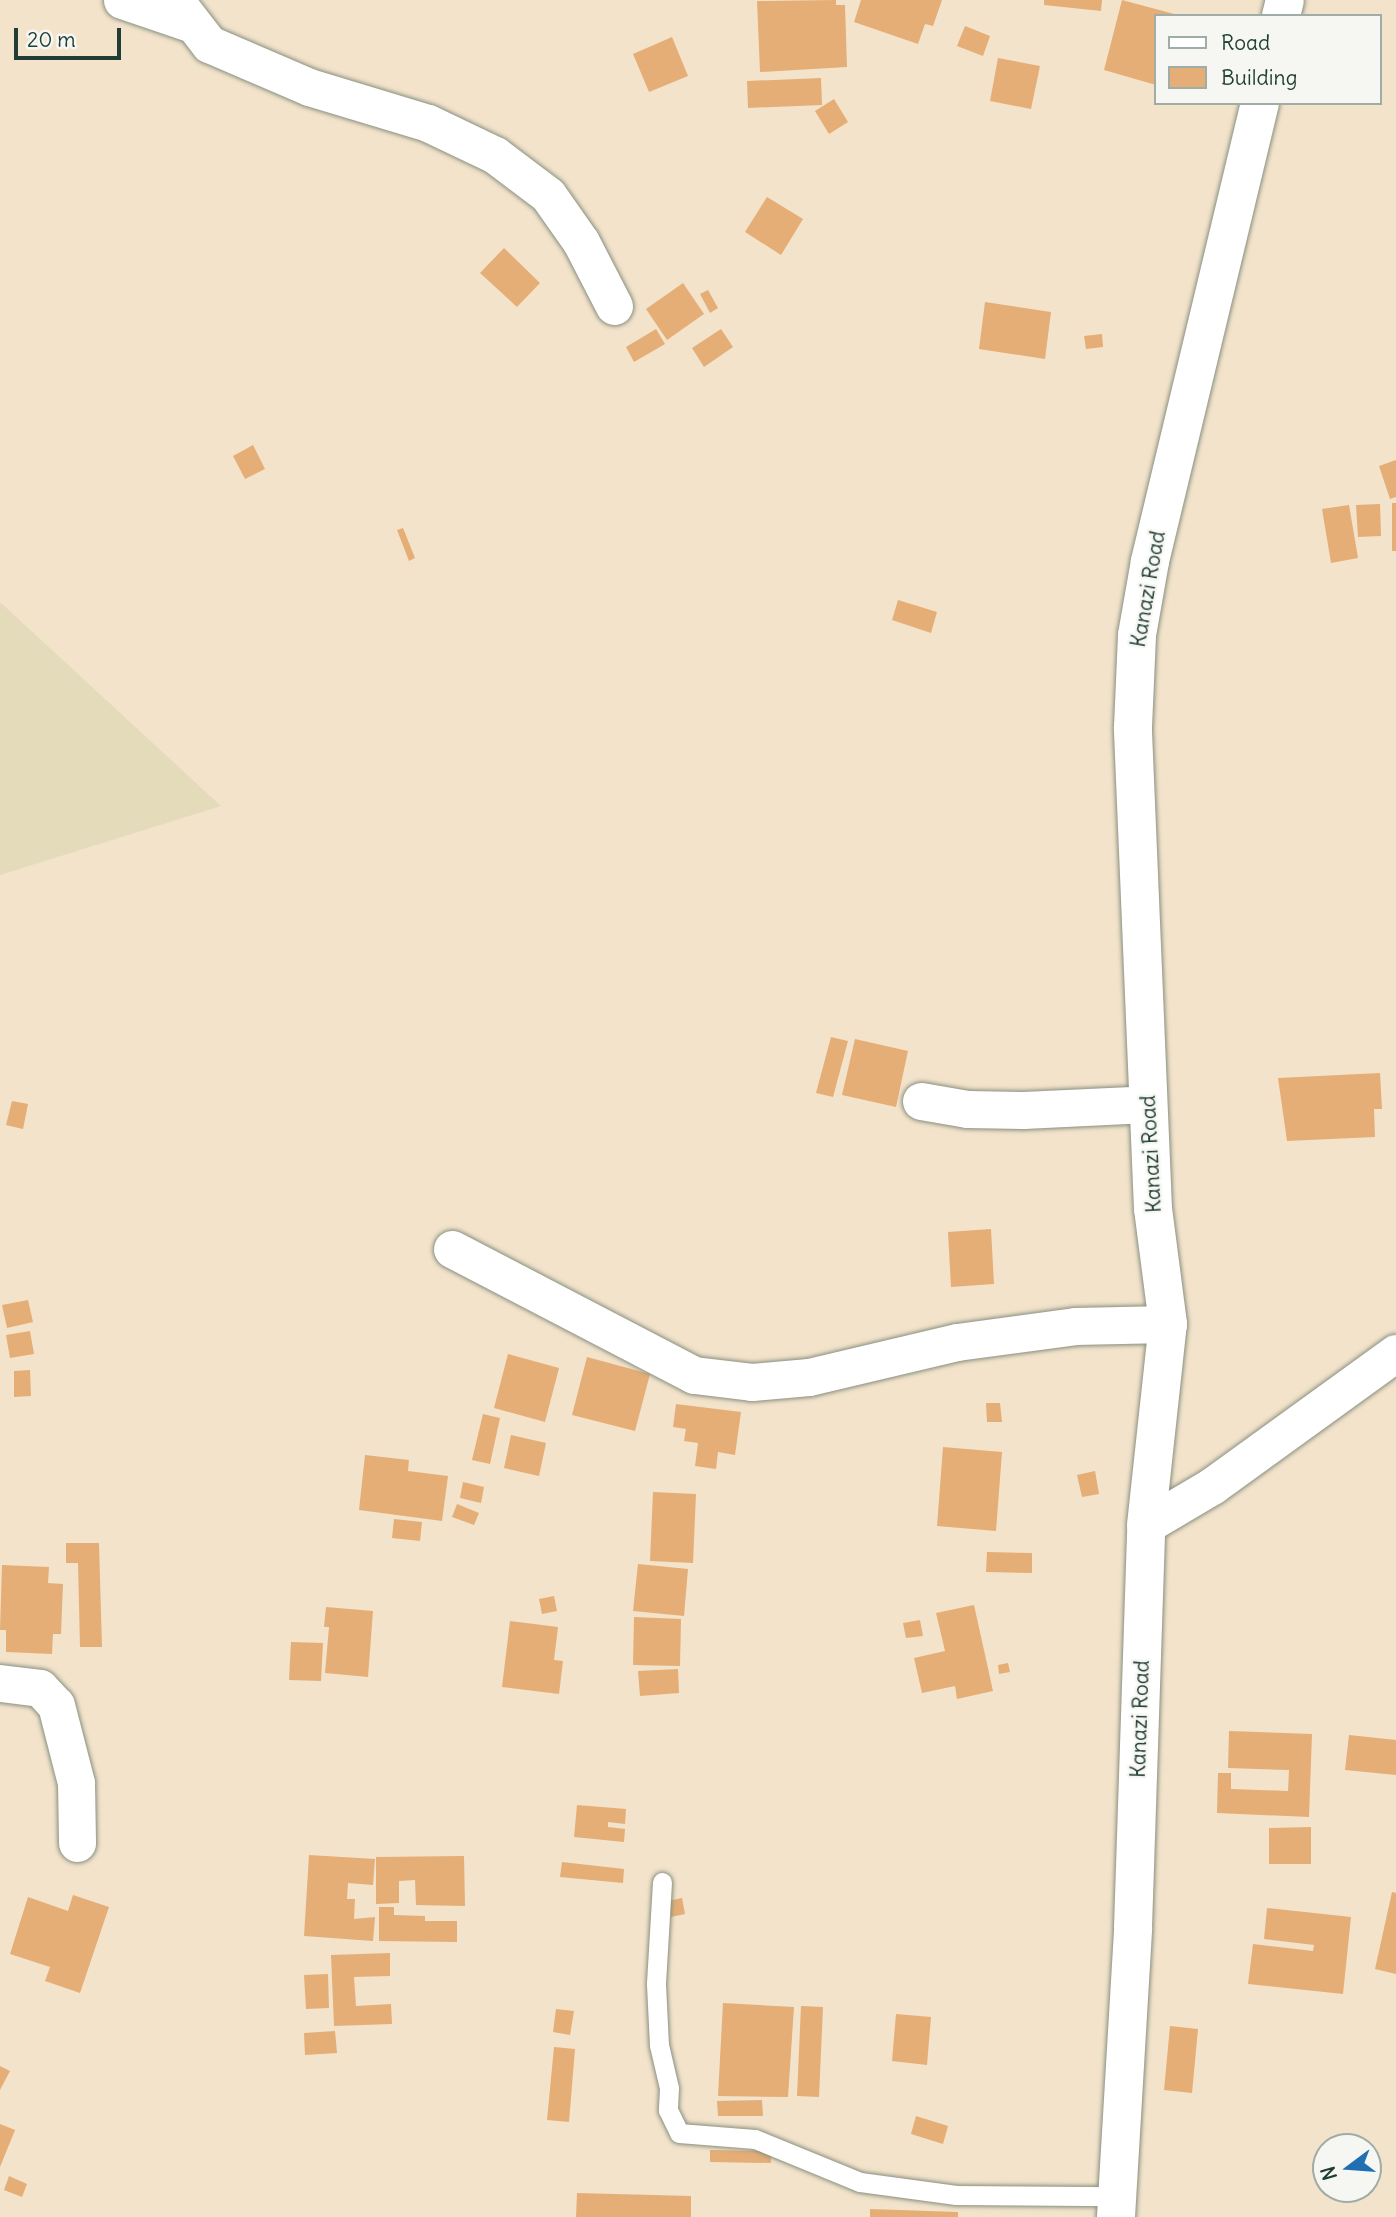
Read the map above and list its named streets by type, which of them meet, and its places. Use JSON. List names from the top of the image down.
{
  "streets": {
    "main road": ["Kanazi Road"]
  },
  "legend": ["Road", "Building"],
  "scale_bar": "20 m",
  "north": "left"
}
